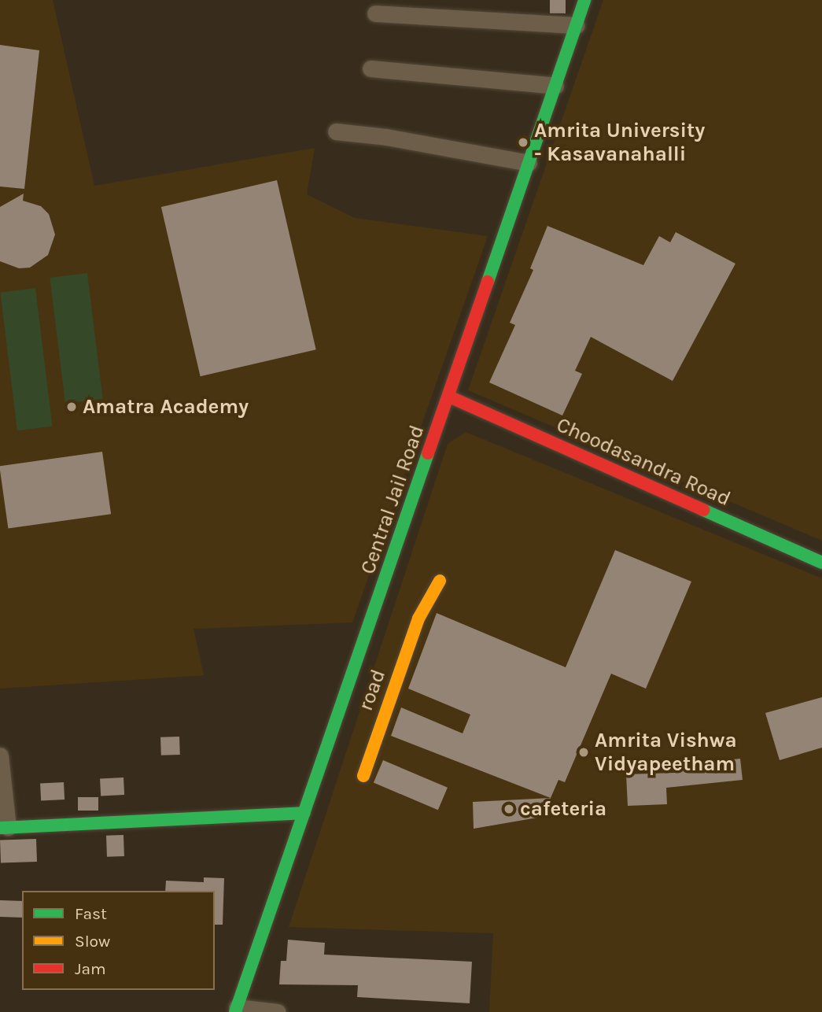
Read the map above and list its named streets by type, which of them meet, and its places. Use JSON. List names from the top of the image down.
{
  "streets": {
    "main road": ["Choodasandra Road", "Central Jail Road", "road"]
  },
  "crossings": [
    ["Choodasandra Road", "Central Jail Road"]
  ],
  "places": [
    "Amrita University - Kasavanahalli",
    "Amatra Academy",
    "Amrita Vishwa Vidyapeetham",
    "cafeteria"
  ],
  "legend": ["Fast", "Slow", "Jam"]
}
